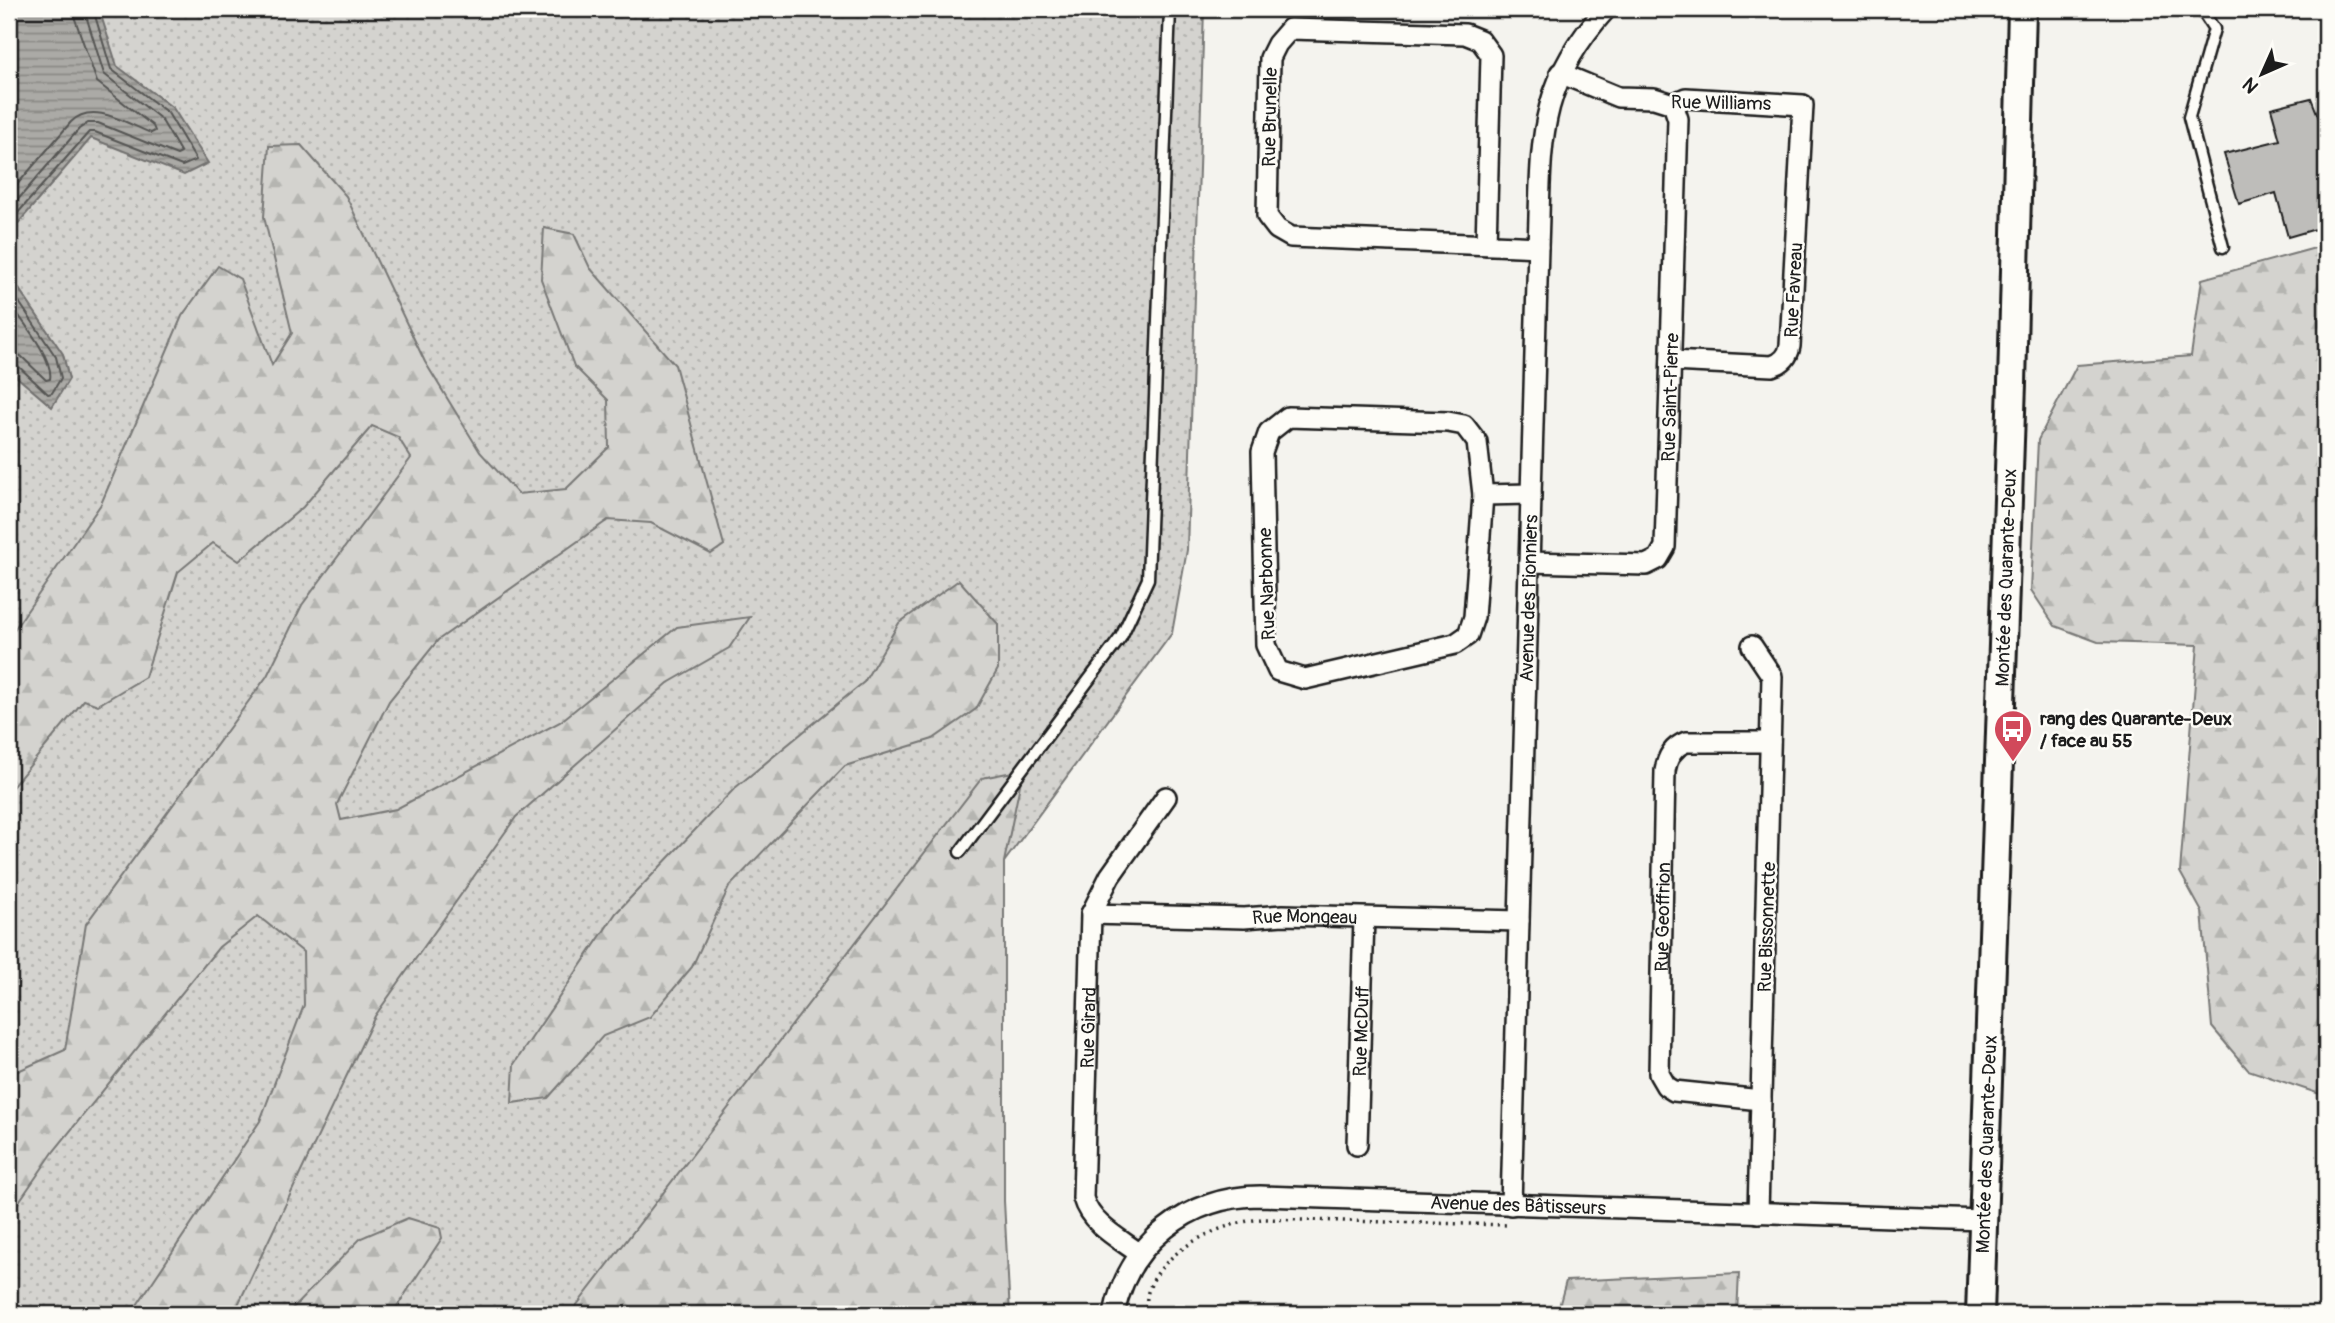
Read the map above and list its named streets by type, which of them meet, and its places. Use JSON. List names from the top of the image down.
{
  "streets": {
    "main road": ["Montée des Quarante-Deux"],
    "street": [
      "Rue Williams",
      "Rue Brunelle",
      "Rue Favreau",
      "Rue Saint-Pierre",
      "Rue Narbonne",
      "Avenue des Pionniers",
      "Rue Geoffrion",
      "Rue Mongeau",
      "Rue Bissonnette",
      "Rue Girard",
      "Rue McDuff",
      "Avenue des Bâtisseurs"
    ]
  },
  "crossings": [
    ["Rue Williams", "Rue Favreau"],
    ["Rue Williams", "Rue Saint-Pierre"],
    ["Rue Williams", "Avenue des Pionniers"],
    ["Rue Brunelle", "Avenue des Pionniers"],
    ["Rue Favreau", "Rue Saint-Pierre"],
    ["Rue Saint-Pierre", "Avenue des Pionniers"],
    ["Montée des Quarante-Deux", "Avenue des Bâtisseurs"],
    ["Avenue des Pionniers", "Rue Mongeau"],
    ["Avenue des Pionniers", "Avenue des Bâtisseurs"],
    ["Rue Geoffrion", "Rue Bissonnette"],
    ["Rue Mongeau", "Rue Girard"],
    ["Rue Mongeau", "Rue McDuff"],
    ["Rue Bissonnette", "Avenue des Bâtisseurs"],
    ["Rue Girard", "Avenue des Bâtisseurs"]
  ],
  "places": {
    "bus stop": ["rang des Quarante-Deux / face au 55"]
  },
  "north": "bottom left"
}
